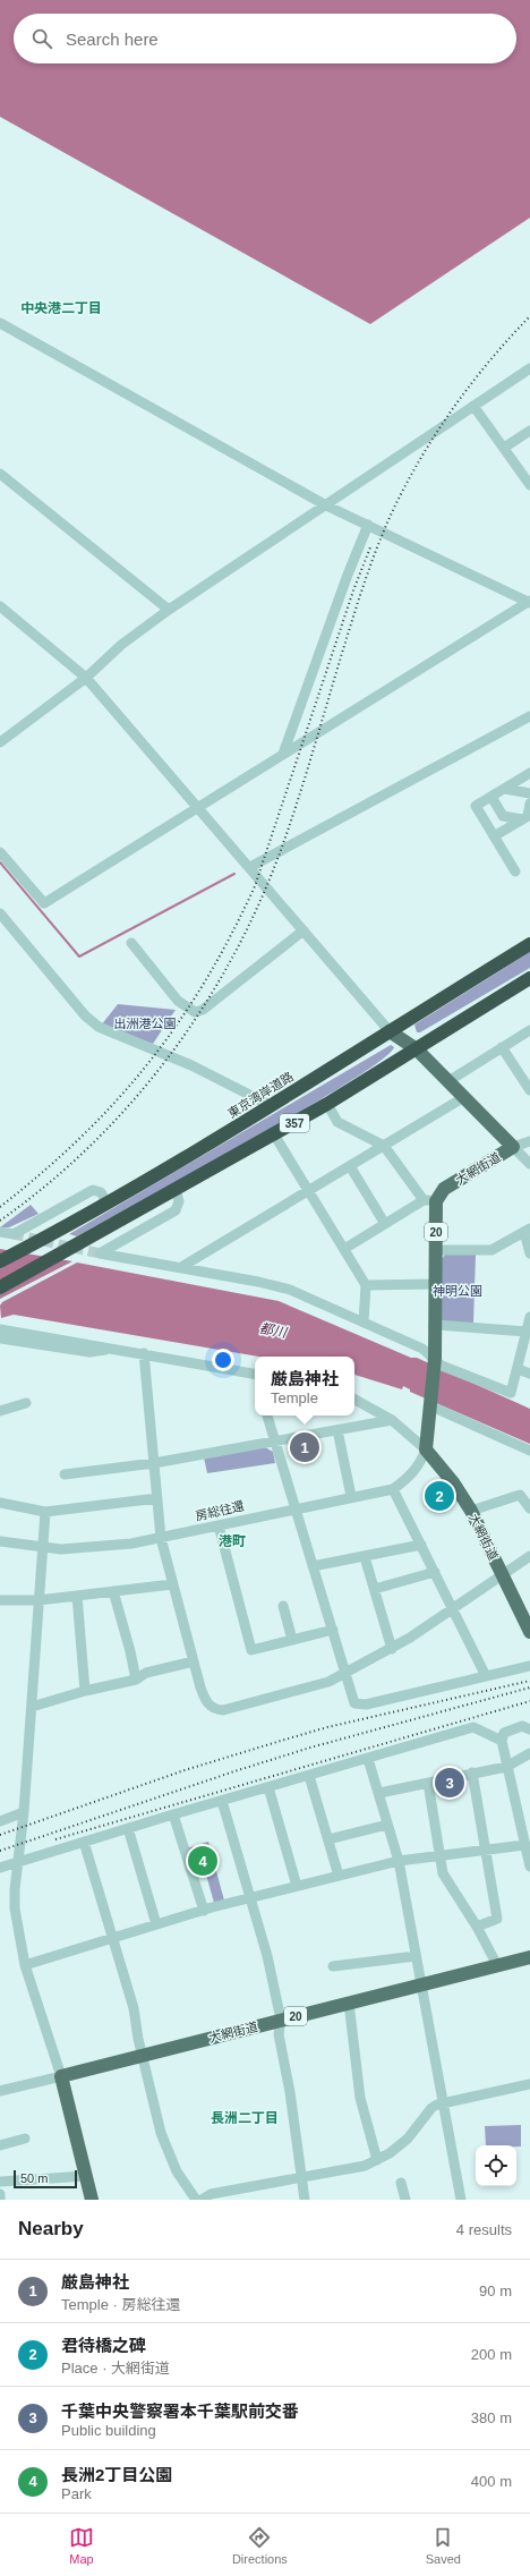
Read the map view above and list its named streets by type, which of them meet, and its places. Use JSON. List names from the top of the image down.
{
  "streets": {
    "highway": ["東京湾岸道路", "357"],
    "main road": ["大網街道", "20"],
    "street": ["房総往還"]
  },
  "crossings": [
    ["東京湾岸道路", "大網街道"],
    ["357", "大網街道"],
    ["大網街道", "20"],
    ["大網街道", "房総往還"],
    ["20", "房総往還"]
  ],
  "districts": ["中央港二丁目", "港町", "長洲二丁目"],
  "water": ["都川"],
  "parks": ["出洲港公園", "神明公園"],
  "scale_bar": "50 m",
  "page": {
    "search": "Search here",
    "popup": ["厳島神社", "Temple"],
    "pins": [
      "1",
      "2",
      "3",
      "4"
    ],
    "scale": "50 m",
    "heading": ["Nearby", "4 results"],
    "list": [
      {
        "mark": "1",
        "name": "厳島神社",
        "note": "Temple · 房総往還",
        "value": "90 m"
      },
      {
        "mark": "2",
        "name": "君待橋之碑",
        "note": "Place · 大網街道",
        "value": "200 m"
      },
      {
        "mark": "3",
        "name": "千葉中央警察署本千葉駅前交番",
        "note": "Public building",
        "value": "380 m"
      },
      {
        "mark": "4",
        "name": "長洲2丁目公園",
        "note": "Park",
        "value": "400 m"
      }
    ],
    "nav": ["Map", "Directions", "Saved"]
  }
}
